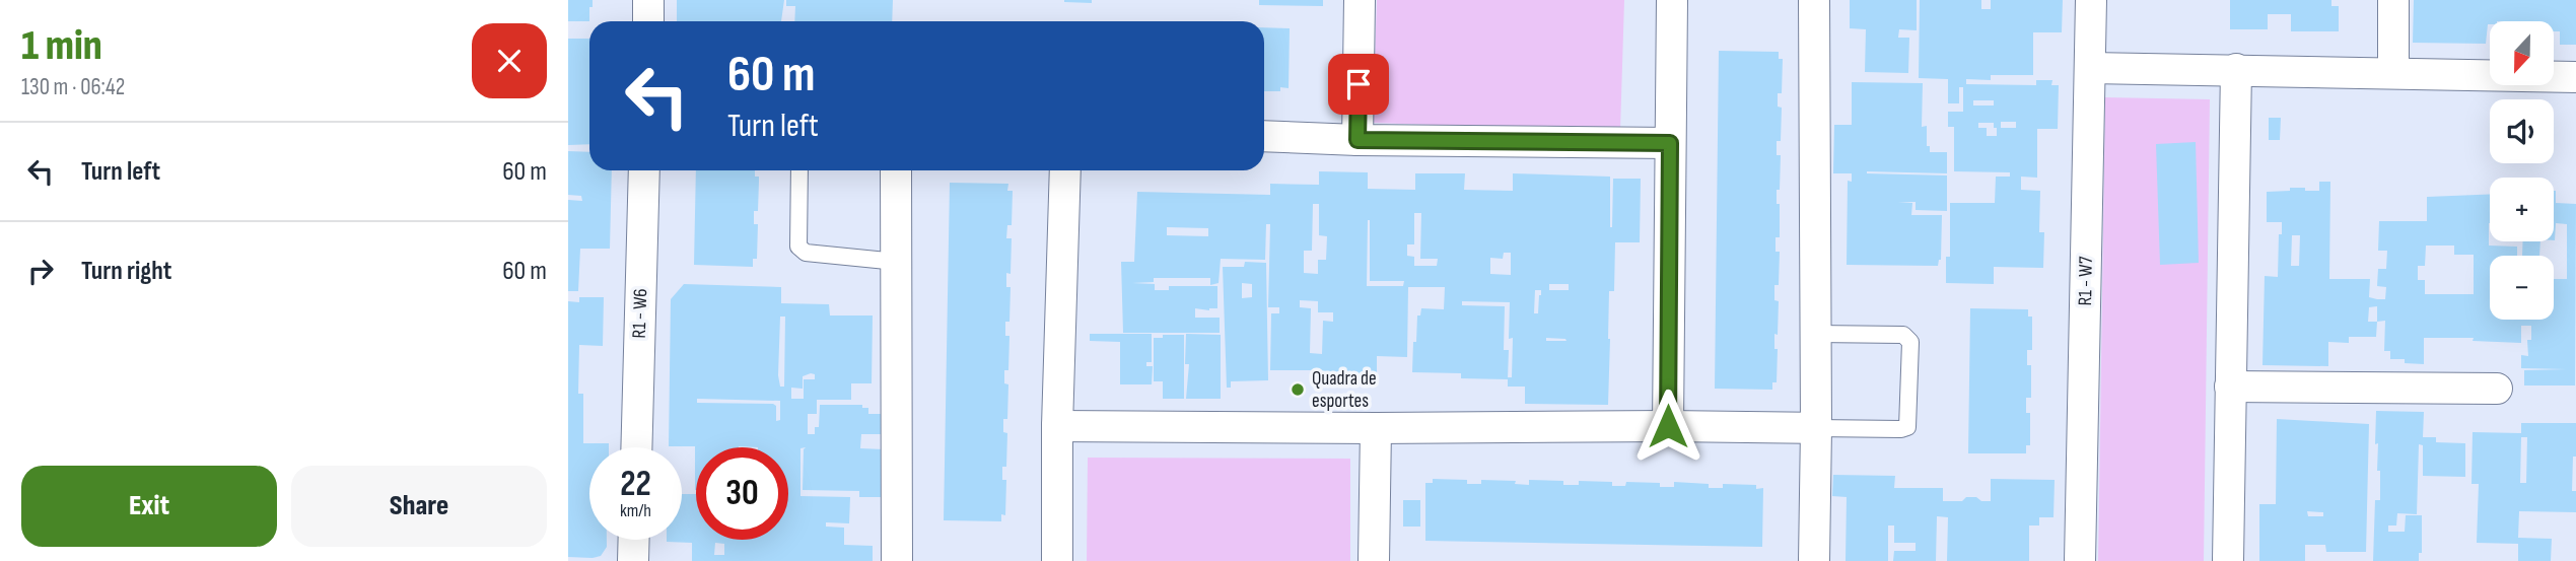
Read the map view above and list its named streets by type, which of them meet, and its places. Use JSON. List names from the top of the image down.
{
  "streets": {
    "street": ["R1 - W7", "R1 - W6"]
  },
  "places": ["Quadra de esportes"],
  "north": "bottom",
  "page": {
    "heading": ["1 min", "130 m · 06:42"],
    "map_buttons": ["+", "−"],
    "turn": ["60 m", "Turn left"],
    "list": [
      {
        "name": "Turn left",
        "value": "60 m"
      },
      {
        "name": "Turn right",
        "value": "60 m"
      }
    ],
    "speed": "22 km/h",
    "limit": "30",
    "buttons": ["Exit", "Share"]
  }
}
